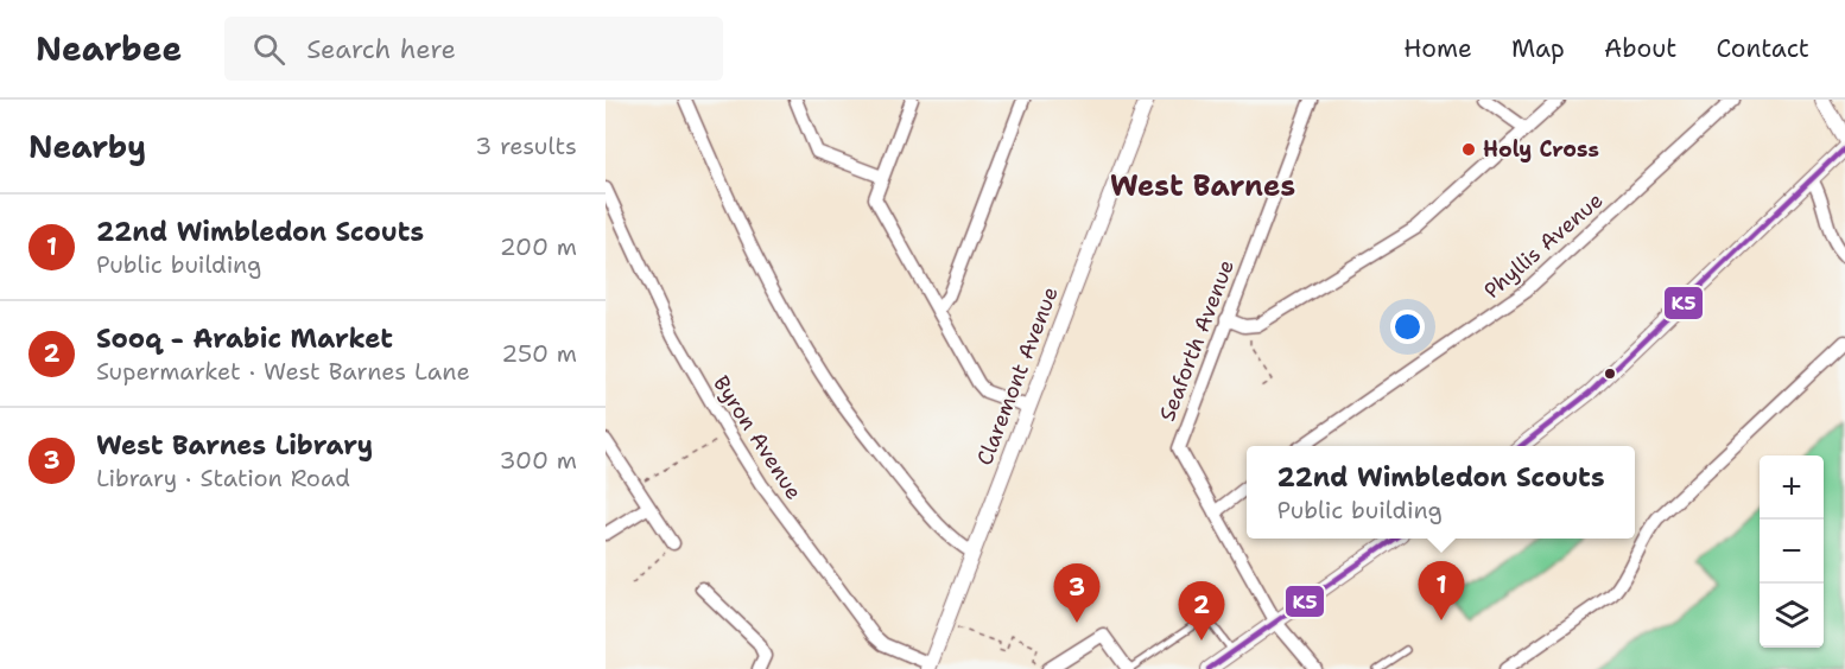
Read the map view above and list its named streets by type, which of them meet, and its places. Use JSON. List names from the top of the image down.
{
  "streets": {
    "street": [
      "Phyllis Avenue",
      "Seaforth Avenue",
      "Claremont Avenue",
      "Byron Avenue"
    ]
  },
  "crossings": [
    ["Claremont Avenue", "Byron Avenue"]
  ],
  "districts": ["West Barnes"],
  "places": ["Holy Cross"],
  "lines": ["transit line K5"],
  "page": {
    "header": "Nearbee",
    "search": "Search here",
    "nav": [
      "Home",
      "Map",
      "About",
      "Contact"
    ],
    "heading": ["Nearby", "3 results"],
    "list": [
      {
        "mark": "1",
        "name": "22nd Wimbledon Scouts",
        "note": "Public building",
        "value": "200 m"
      },
      {
        "mark": "2",
        "name": "Sooq - Arabic Market",
        "note": "Supermarket · West Barnes Lane",
        "value": "250 m"
      },
      {
        "mark": "3",
        "name": "West Barnes Library",
        "note": "Library · Station Road",
        "value": "300 m"
      }
    ],
    "popup": ["22nd Wimbledon Scouts", "Public building"],
    "map_buttons": ["+", "−"],
    "pins": ["1", "3", "2"]
  }
}
